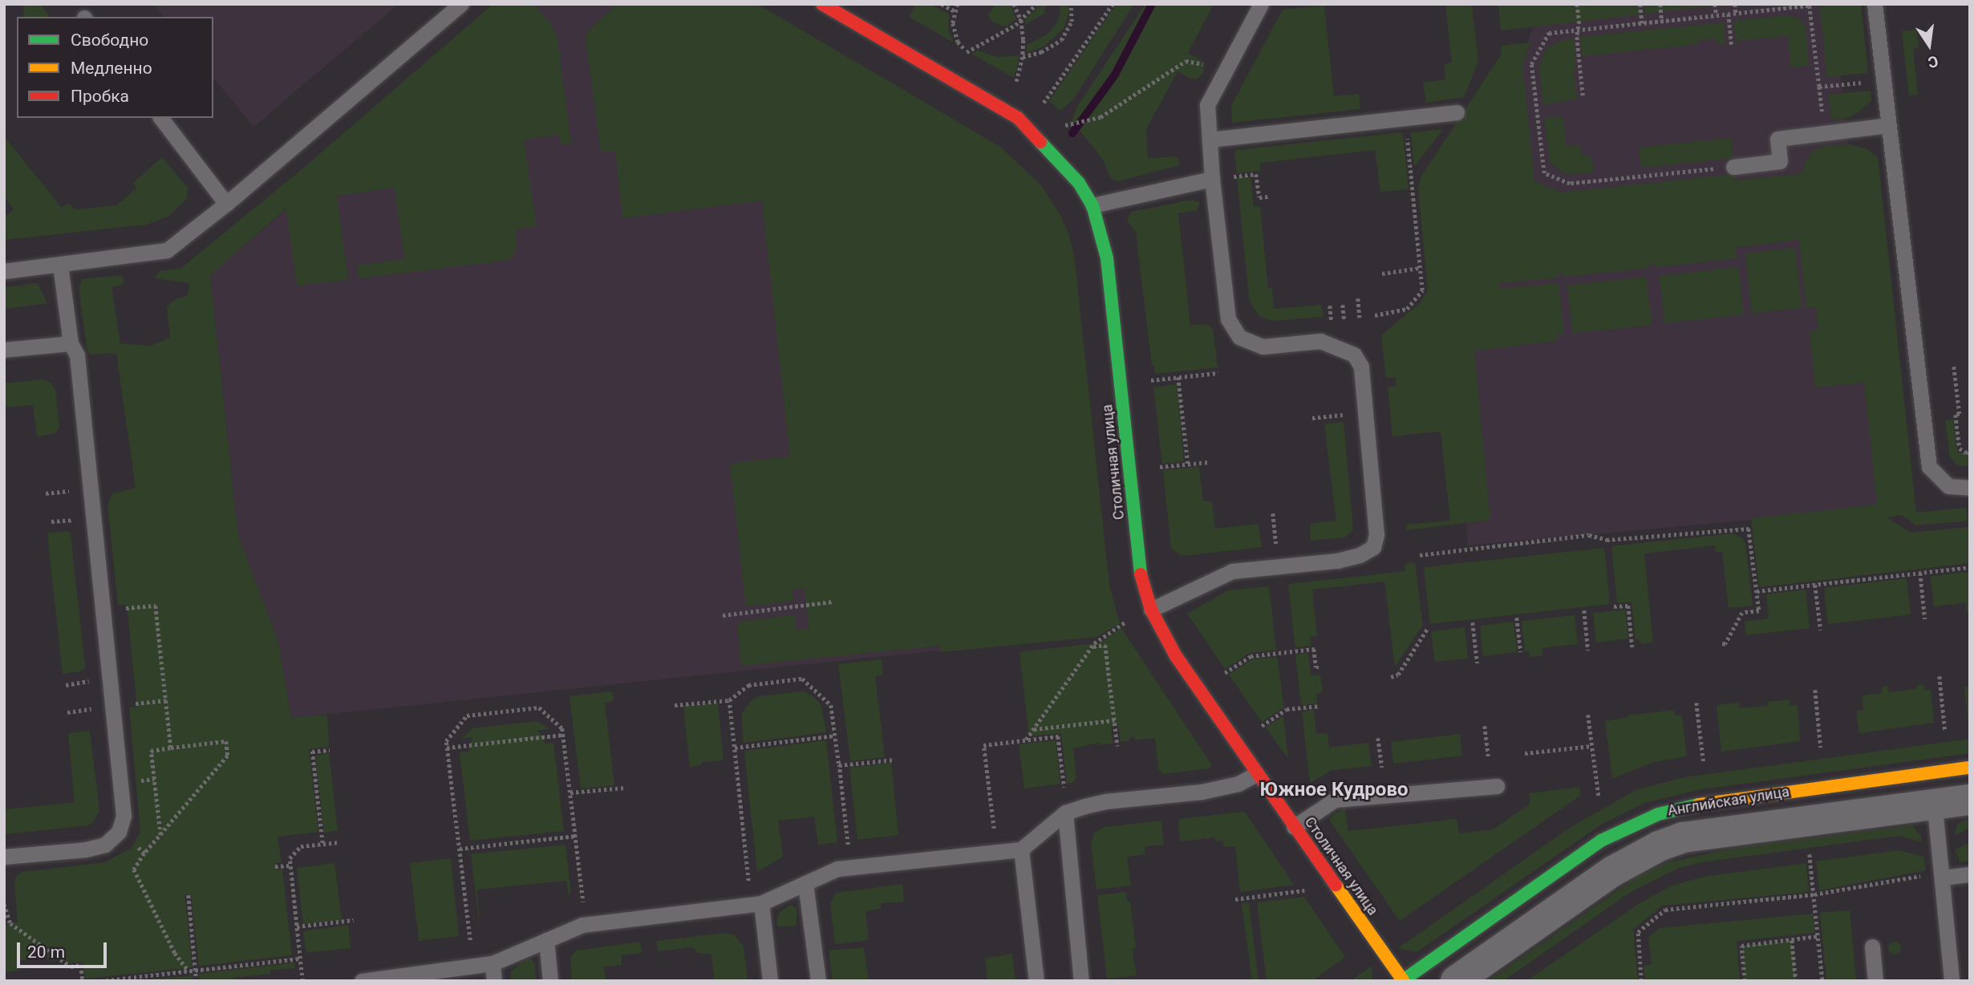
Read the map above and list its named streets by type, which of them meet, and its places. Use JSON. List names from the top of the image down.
{
  "streets": {
    "street": ["Столичная улица", "Английская улица"]
  },
  "crossings": [
    ["Столичная улица", "Английская улица"]
  ],
  "districts": ["Южное Кудрово"],
  "legend": ["Свободно", "Медленно", "Пробка"],
  "scale_bar": "20 m",
  "north": "bottom"
}
